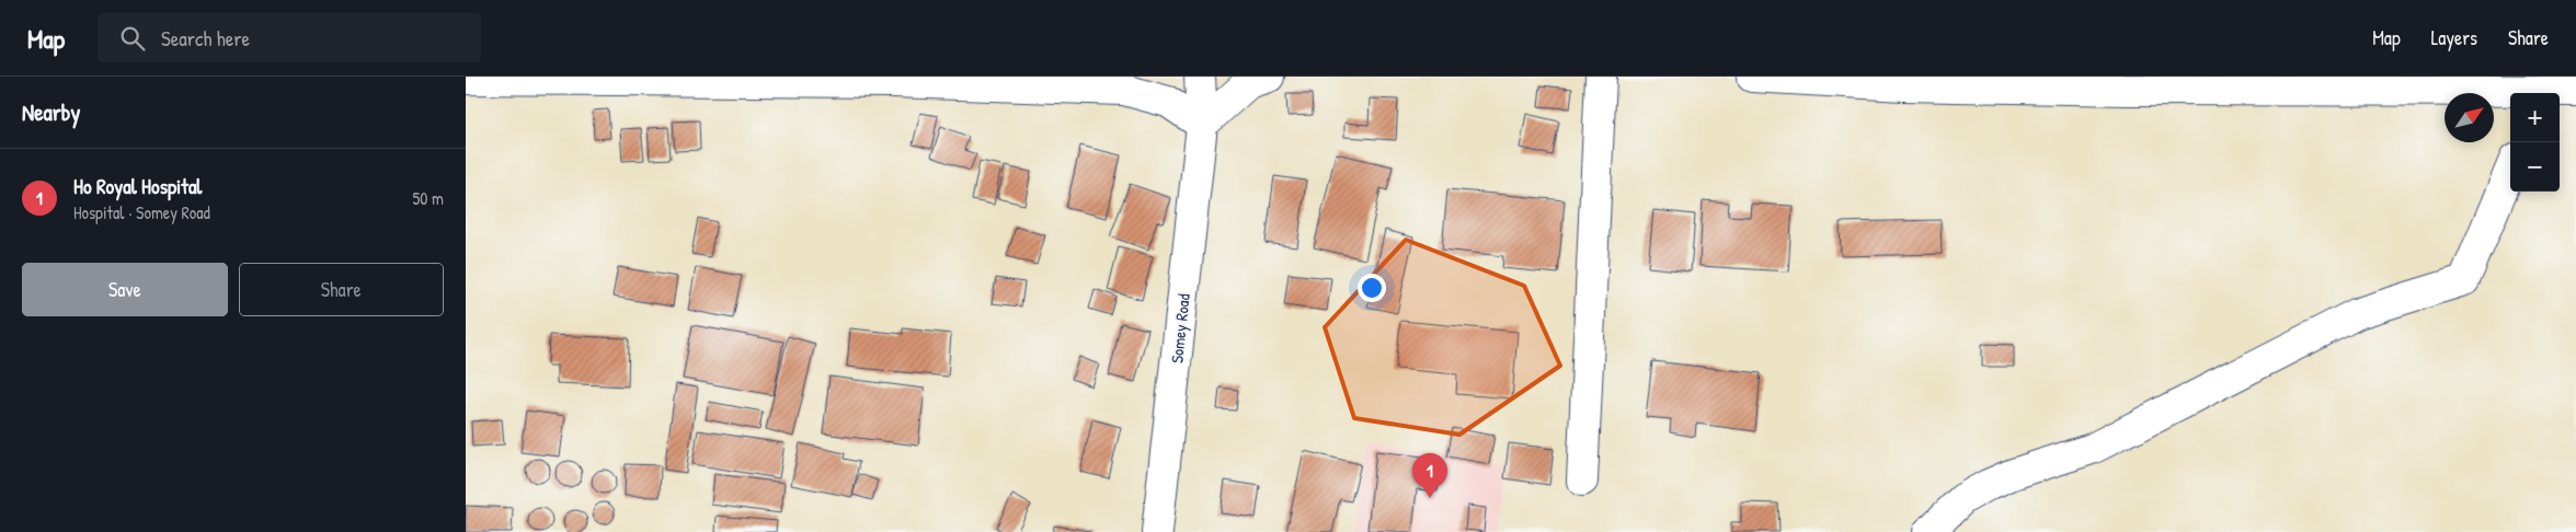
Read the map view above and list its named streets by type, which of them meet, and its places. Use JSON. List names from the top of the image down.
{
  "streets": {
    "street": ["Somey Road"]
  },
  "north": "top right",
  "page": {
    "header": "Map",
    "search": "Search here",
    "nav": ["Map", "Layers", "Share"],
    "heading": "Nearby",
    "map_buttons": ["+", "−"],
    "list": [
      {
        "mark": "1",
        "name": "Ho Royal Hospital",
        "note": "Hospital · Somey Road",
        "value": "50 m"
      }
    ],
    "buttons": ["Save", "Share"],
    "pins": "1"
  }
}
